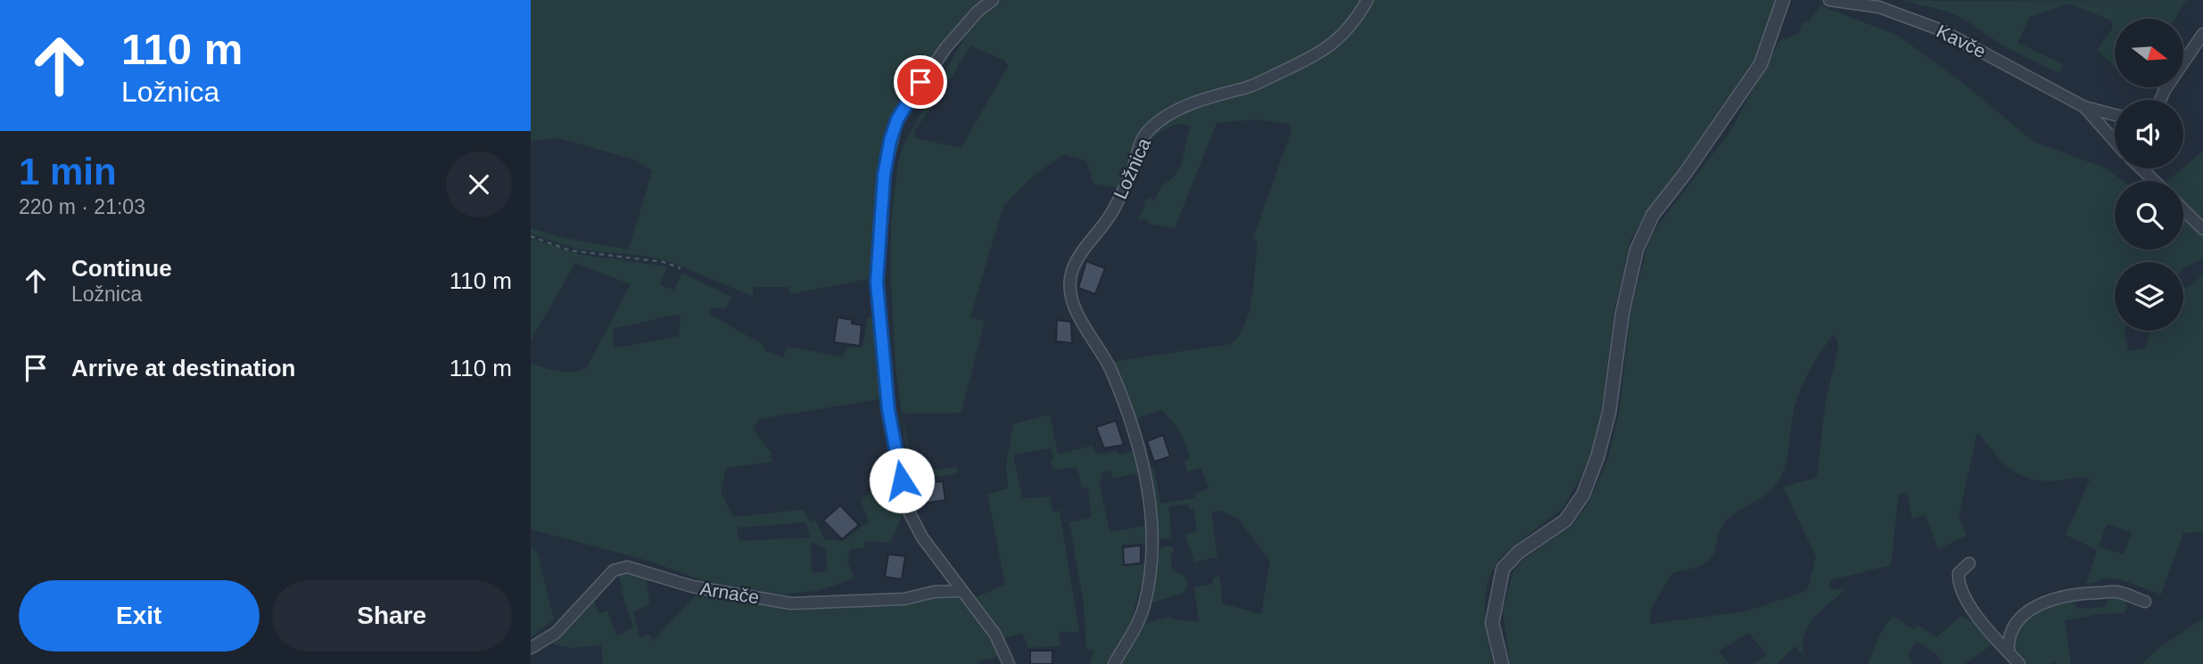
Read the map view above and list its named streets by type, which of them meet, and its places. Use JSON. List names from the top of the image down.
{
  "streets": {
    "street": ["Kavče", "Ložnica", "Arnače"]
  },
  "north": "right",
  "page": {
    "turn": ["110 m", "Ložnica"],
    "heading": ["1 min", "220 m · 21:03"],
    "list": [
      {
        "name": "Continue",
        "note": "Ložnica",
        "value": "110 m"
      },
      {
        "name": "Arrive at destination",
        "value": "110 m"
      }
    ],
    "buttons": ["Exit", "Share"]
  }
}
